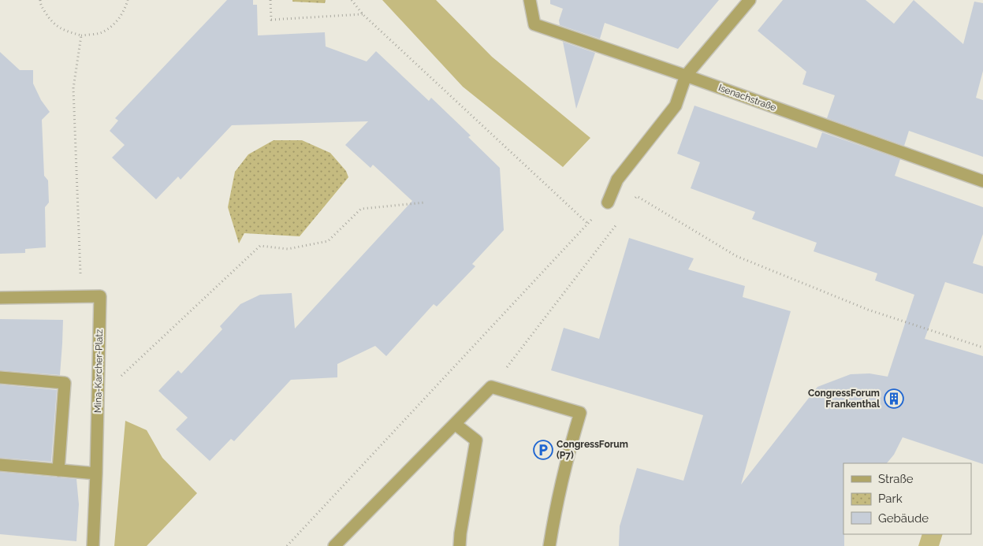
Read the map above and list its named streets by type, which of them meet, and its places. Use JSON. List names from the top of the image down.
{
  "streets": {
    "street": ["Isenachstraße", "Mina-Karcher-Platz"]
  },
  "places": {
    "building": ["CongressForum Frankenthal"],
    "parking": ["CongressForum (P7)"]
  },
  "legend": ["Straße", "Park", "Gebäude"]
}
